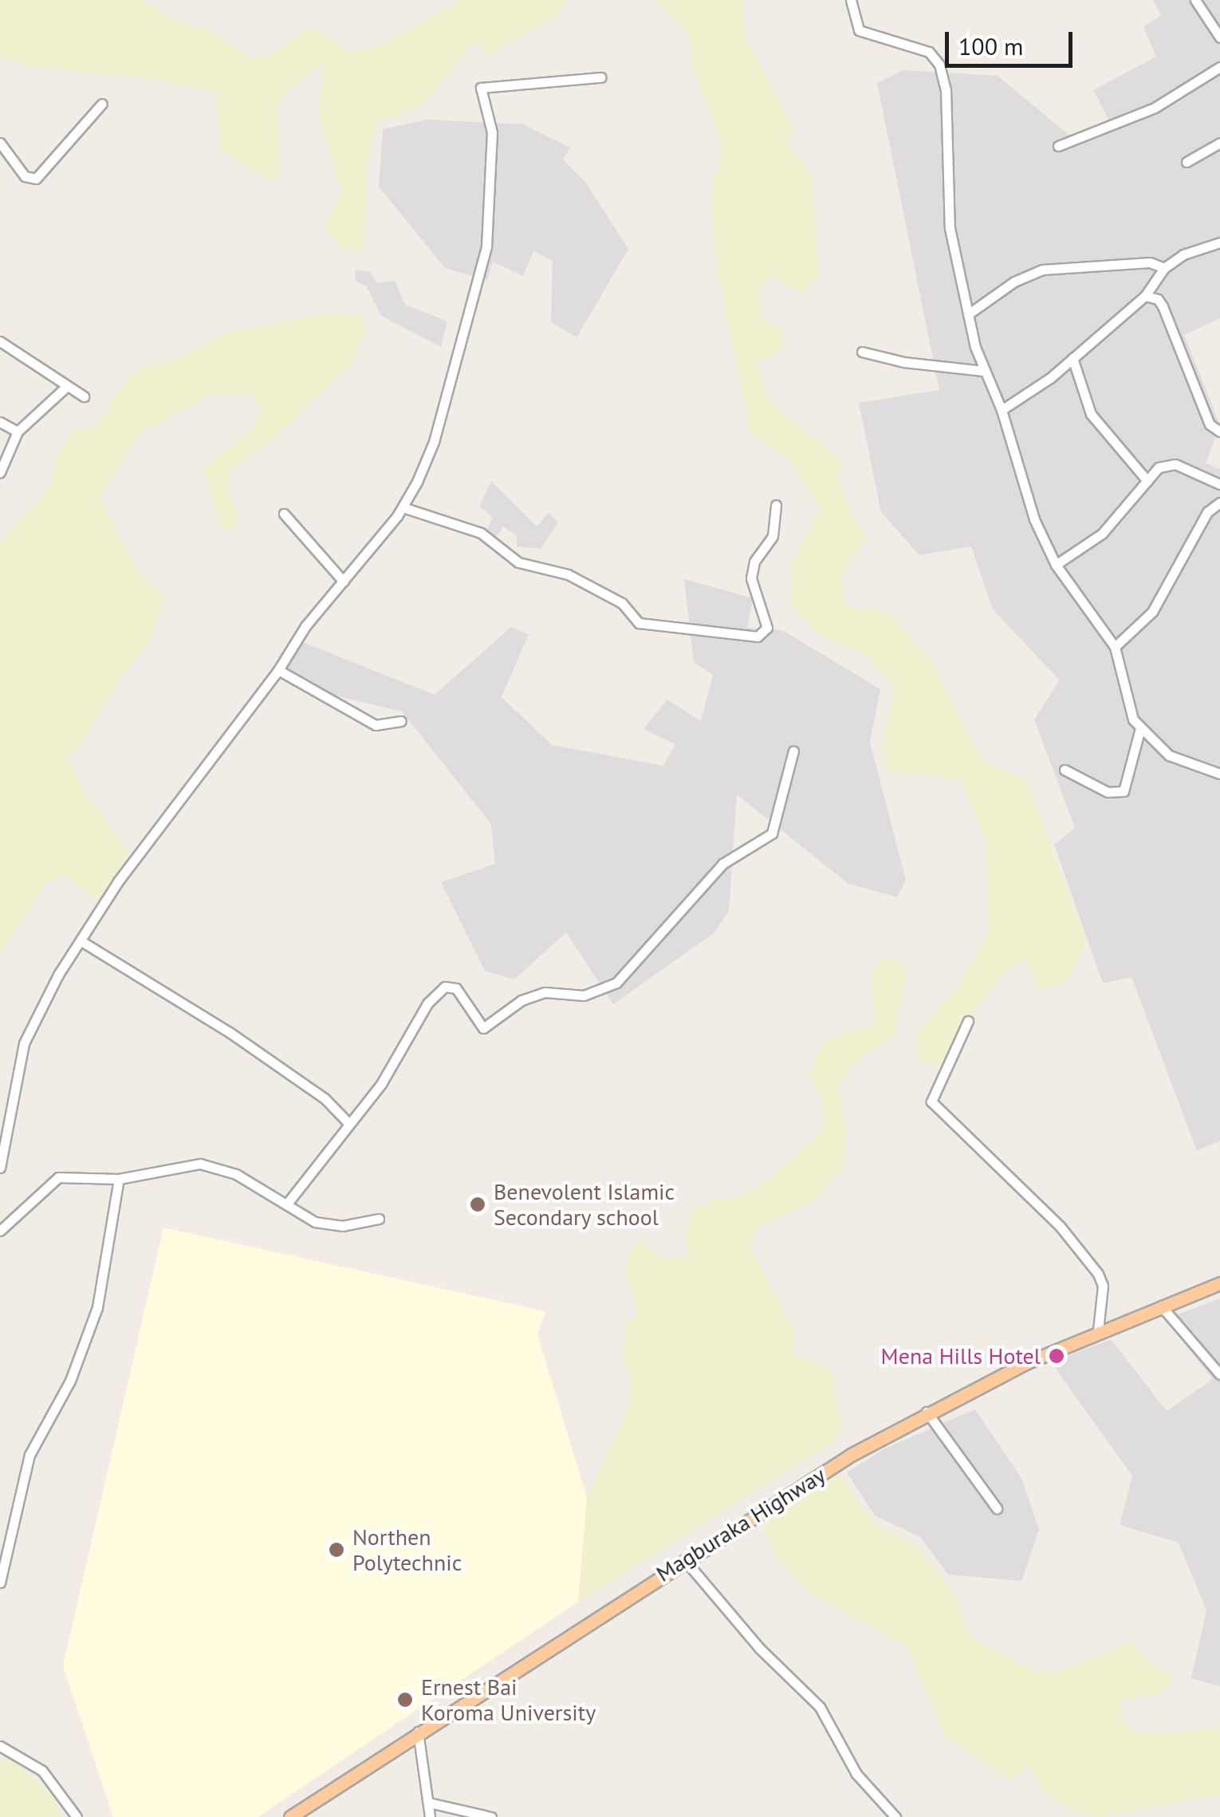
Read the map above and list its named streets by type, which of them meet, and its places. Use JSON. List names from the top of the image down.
{
  "streets": {
    "main road": ["Magburaka Highway"]
  },
  "places": [
    "Benevolent Islamic Secondary school",
    "Mena Hills Hotel",
    "Northen Polytechnic",
    "Ernest Bai Koroma University"
  ],
  "scale_bar": "100 m"
}
